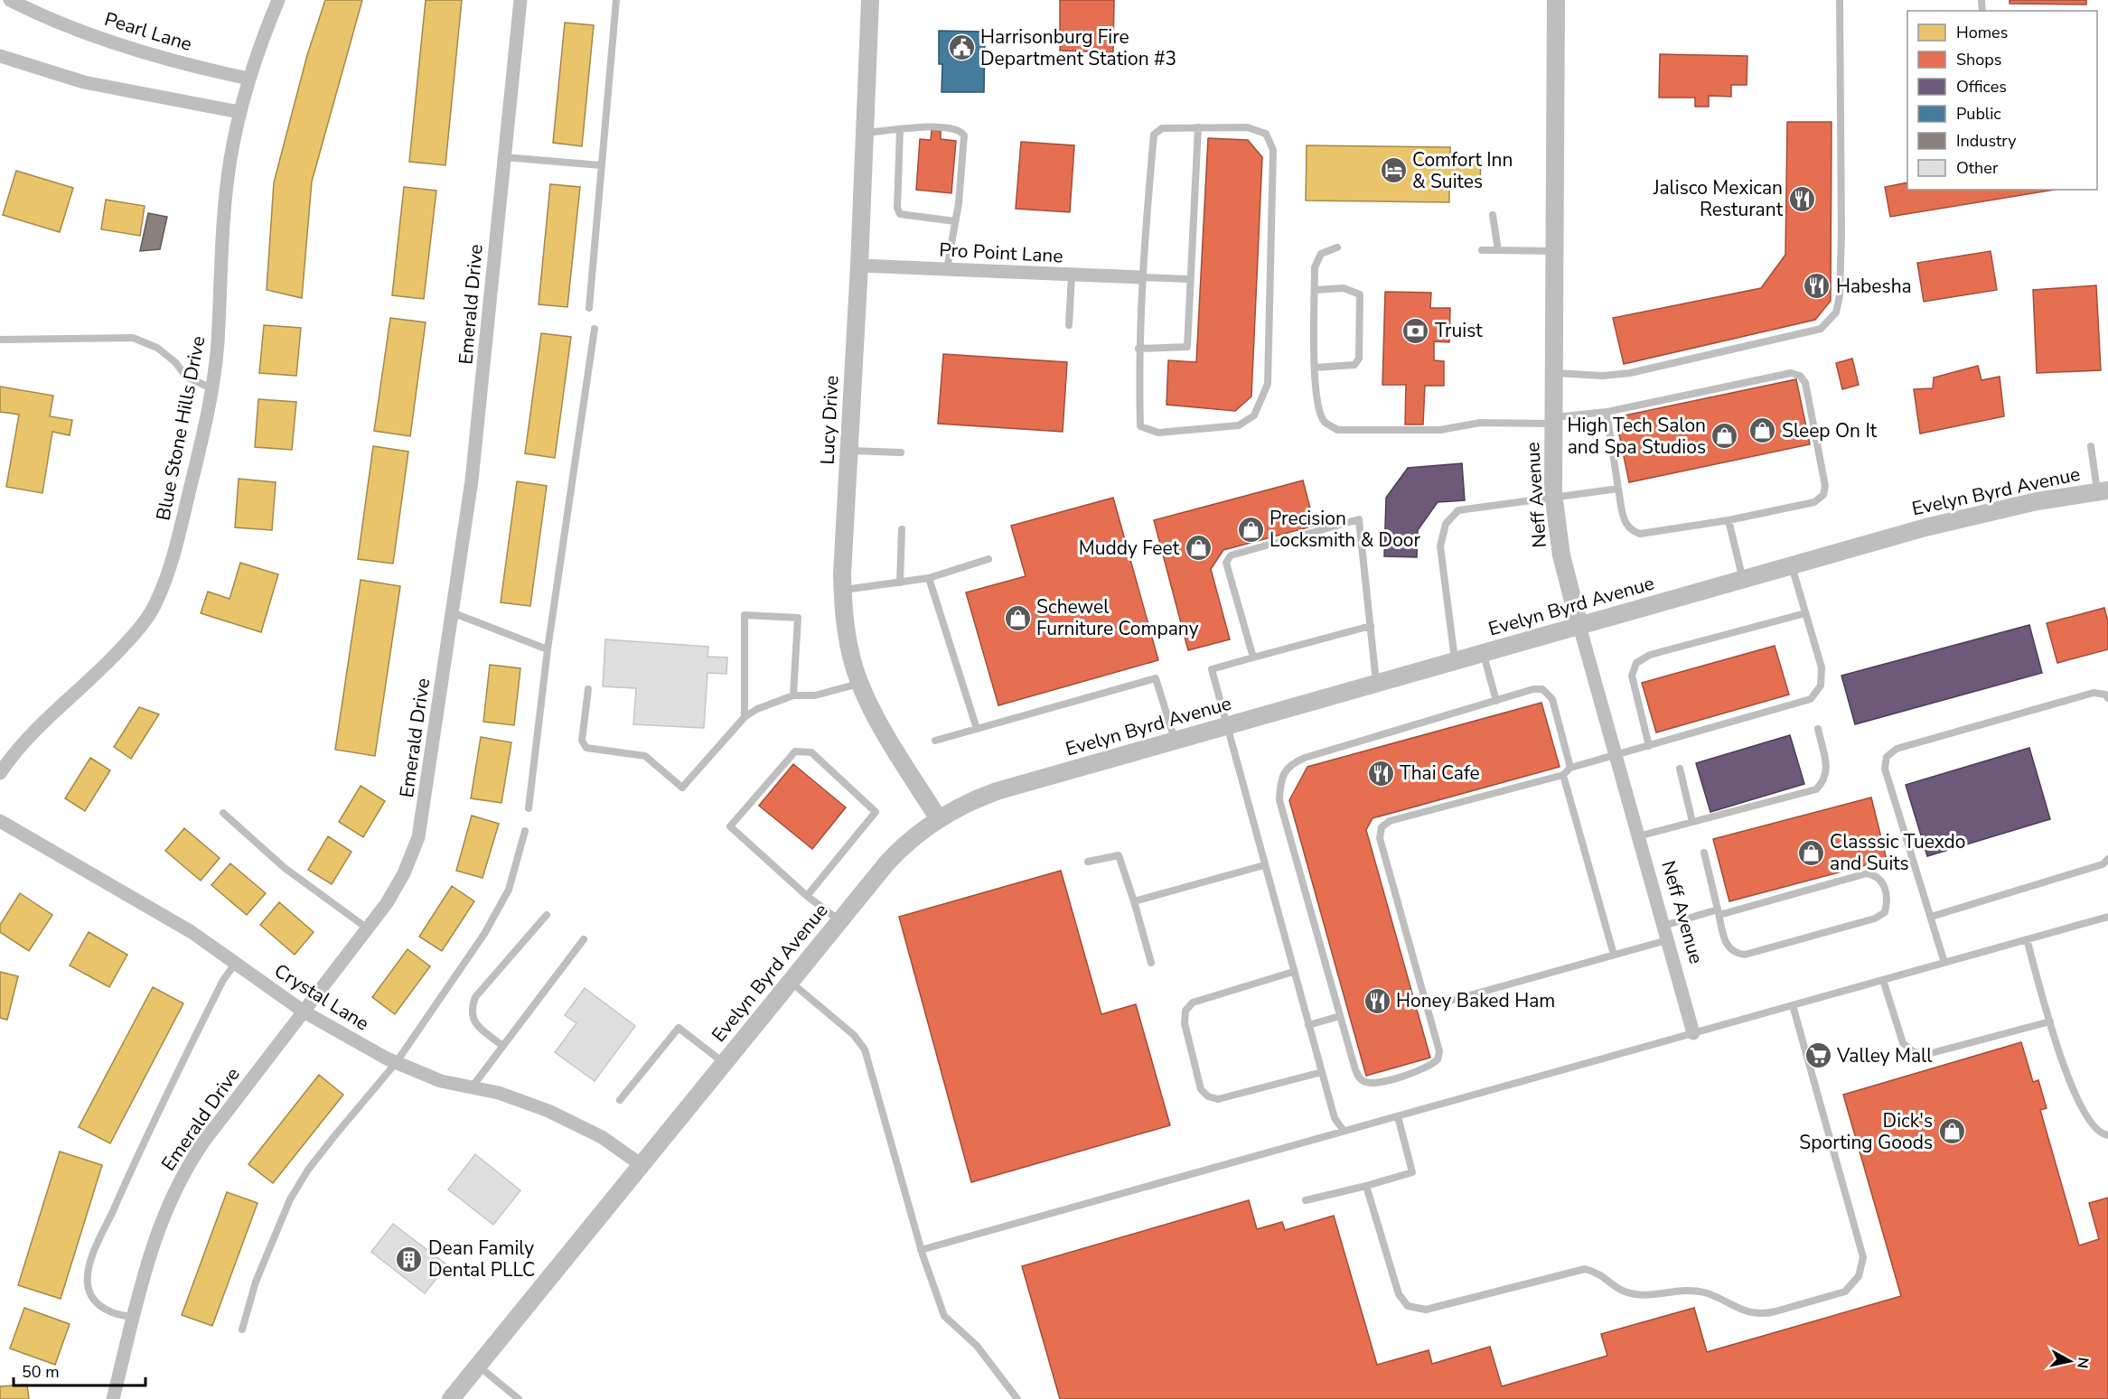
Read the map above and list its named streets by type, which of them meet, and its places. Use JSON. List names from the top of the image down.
{
  "streets": {
    "street": [
      "Pearl Lane",
      "Pro Point Lane",
      "Emerald Drive",
      "Lucy Drive",
      "Blue Stone Hills Drive",
      "Evelyn Byrd Avenue",
      "Neff Avenue",
      "Crystal Lane"
    ]
  },
  "crossings": [
    ["Pearl Lane", "Blue Stone Hills Drive"],
    ["Pro Point Lane", "Lucy Drive"],
    ["Emerald Drive", "Crystal Lane"],
    ["Lucy Drive", "Evelyn Byrd Avenue"],
    ["Evelyn Byrd Avenue", "Neff Avenue"],
    ["Evelyn Byrd Avenue", "Crystal Lane"]
  ],
  "places": {
    "public building": ["Harrisonburg Fire Department Station #3"],
    "hotel": ["Comfort Inn & Suites"],
    "restaurant": [
      "Jalisco Mexican Resturant",
      "Habesha",
      "Thai Cafe",
      "Honey Baked Ham"
    ],
    "bank": ["Truist"],
    "shop": [
      "Sleep On It",
      "High Tech Salon and Spa Studios",
      "Precision Locksmith & Door",
      "Muddy Feet",
      "Schewel Furniture Company",
      "Classsic Tuexdo and Suits",
      "Dick's Sporting Goods"
    ],
    "supermarket": ["Valley Mall"],
    "building": ["Dean Family Dental PLLC"]
  },
  "legend": [
    "Homes",
    "Shops",
    "Offices",
    "Public",
    "Industry",
    "Other"
  ],
  "scale_bar": "50 m",
  "north": "right"
}
